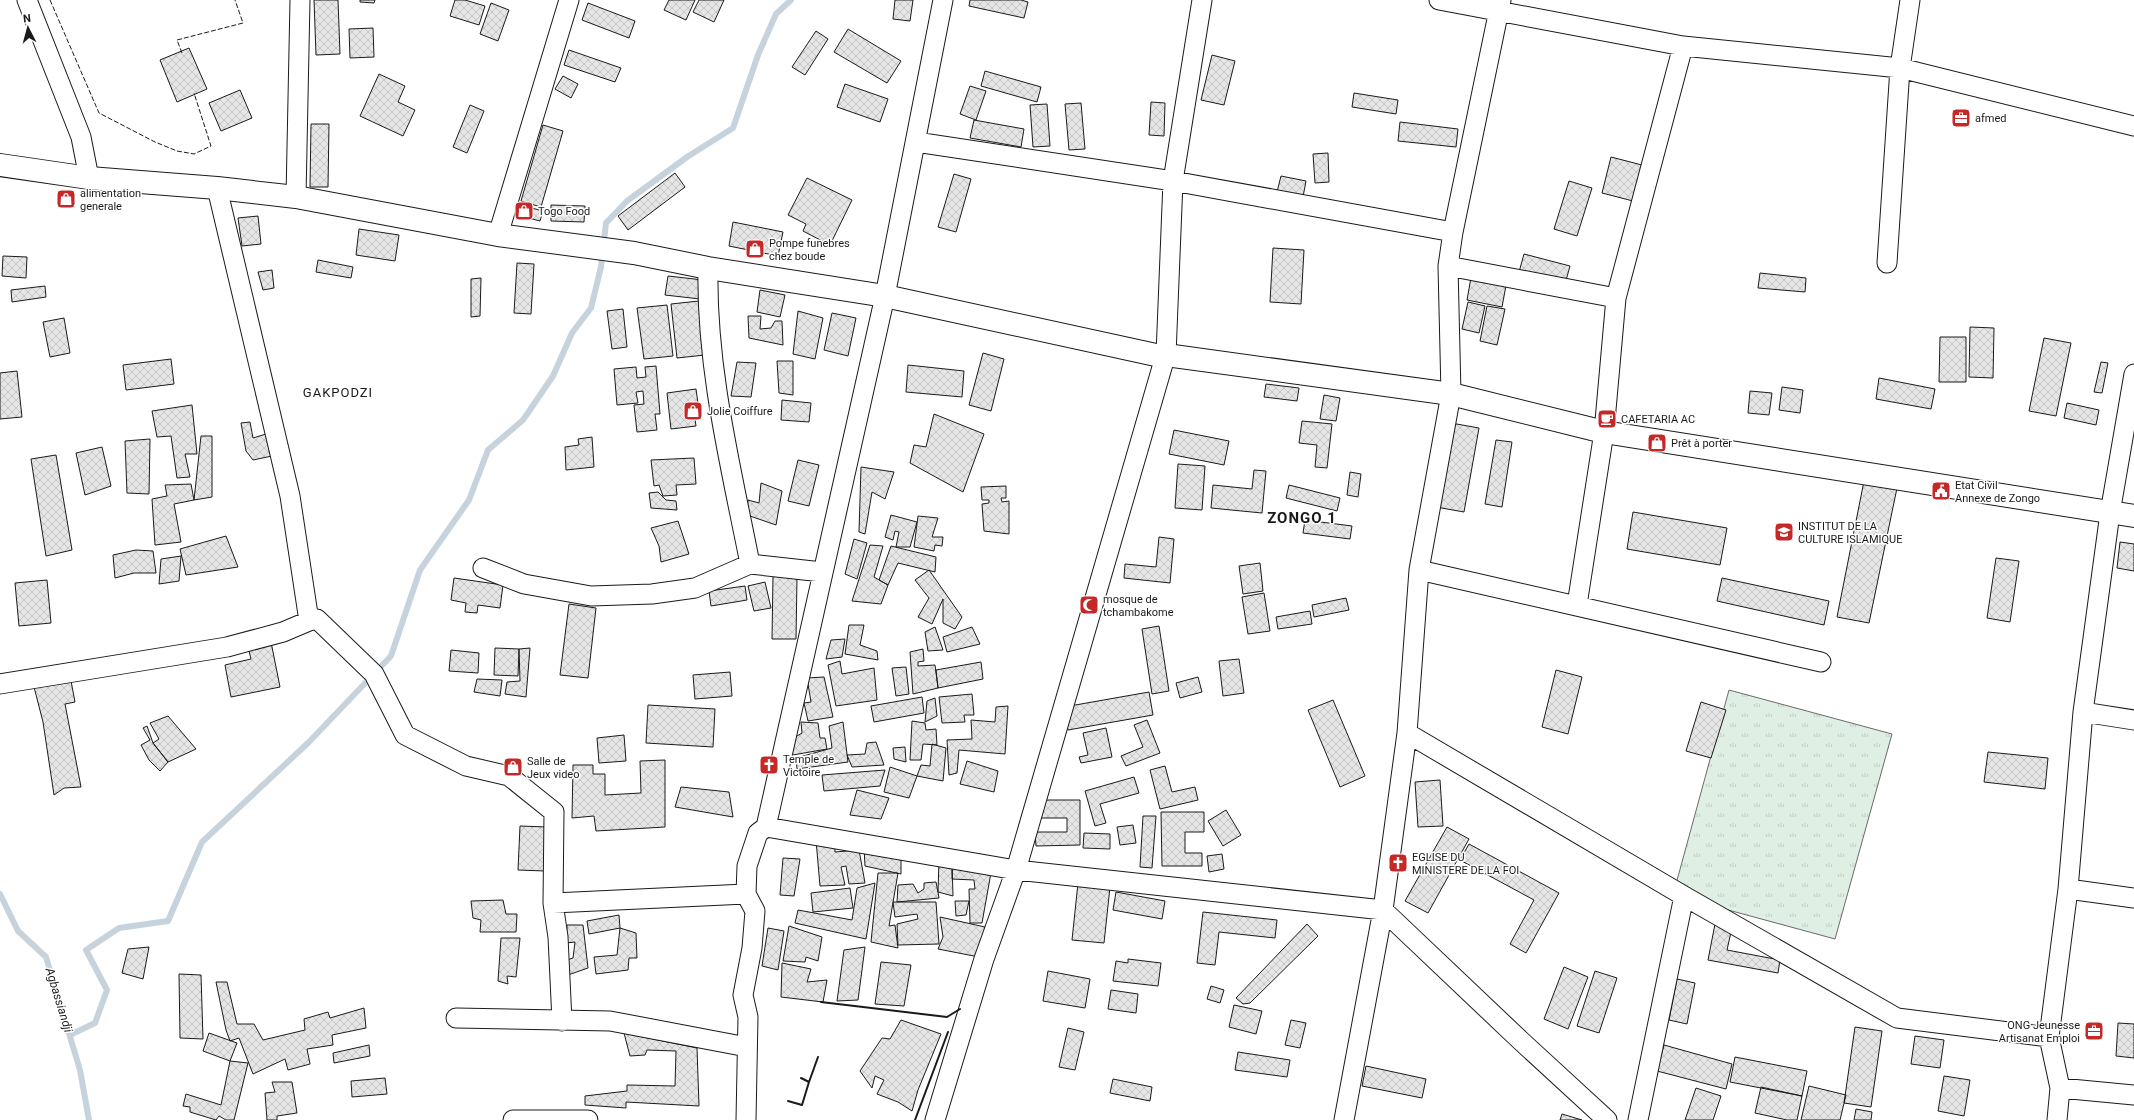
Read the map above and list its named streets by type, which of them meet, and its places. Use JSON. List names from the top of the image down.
{
  "districts": ["GAKPODZI", "ZONGO 1"],
  "water": ["Agbassiandji"],
  "places": {
    "office": ["afmed", "ONG Jeunesse Artisanat Emploi"],
    "shop": [
      "alimentation generale",
      "Togo Food",
      "Pompe funebres chez boude",
      "Jolie Coiffure",
      "Prêt à porter",
      "Salle de Jeux video"
    ],
    "cafe": ["CAFETARIA AC"],
    "public building": ["Etat Civil Annexe de Zongo"],
    "school or university": ["INSTITUT DE LA CULTURE ISLAMIQUE"],
    "mosque": ["mosque de tchambakome"],
    "church": ["Temple de Victoire", "EGLISE DU MINISTERE DE LA FOI"]
  },
  "north": "top"
}
